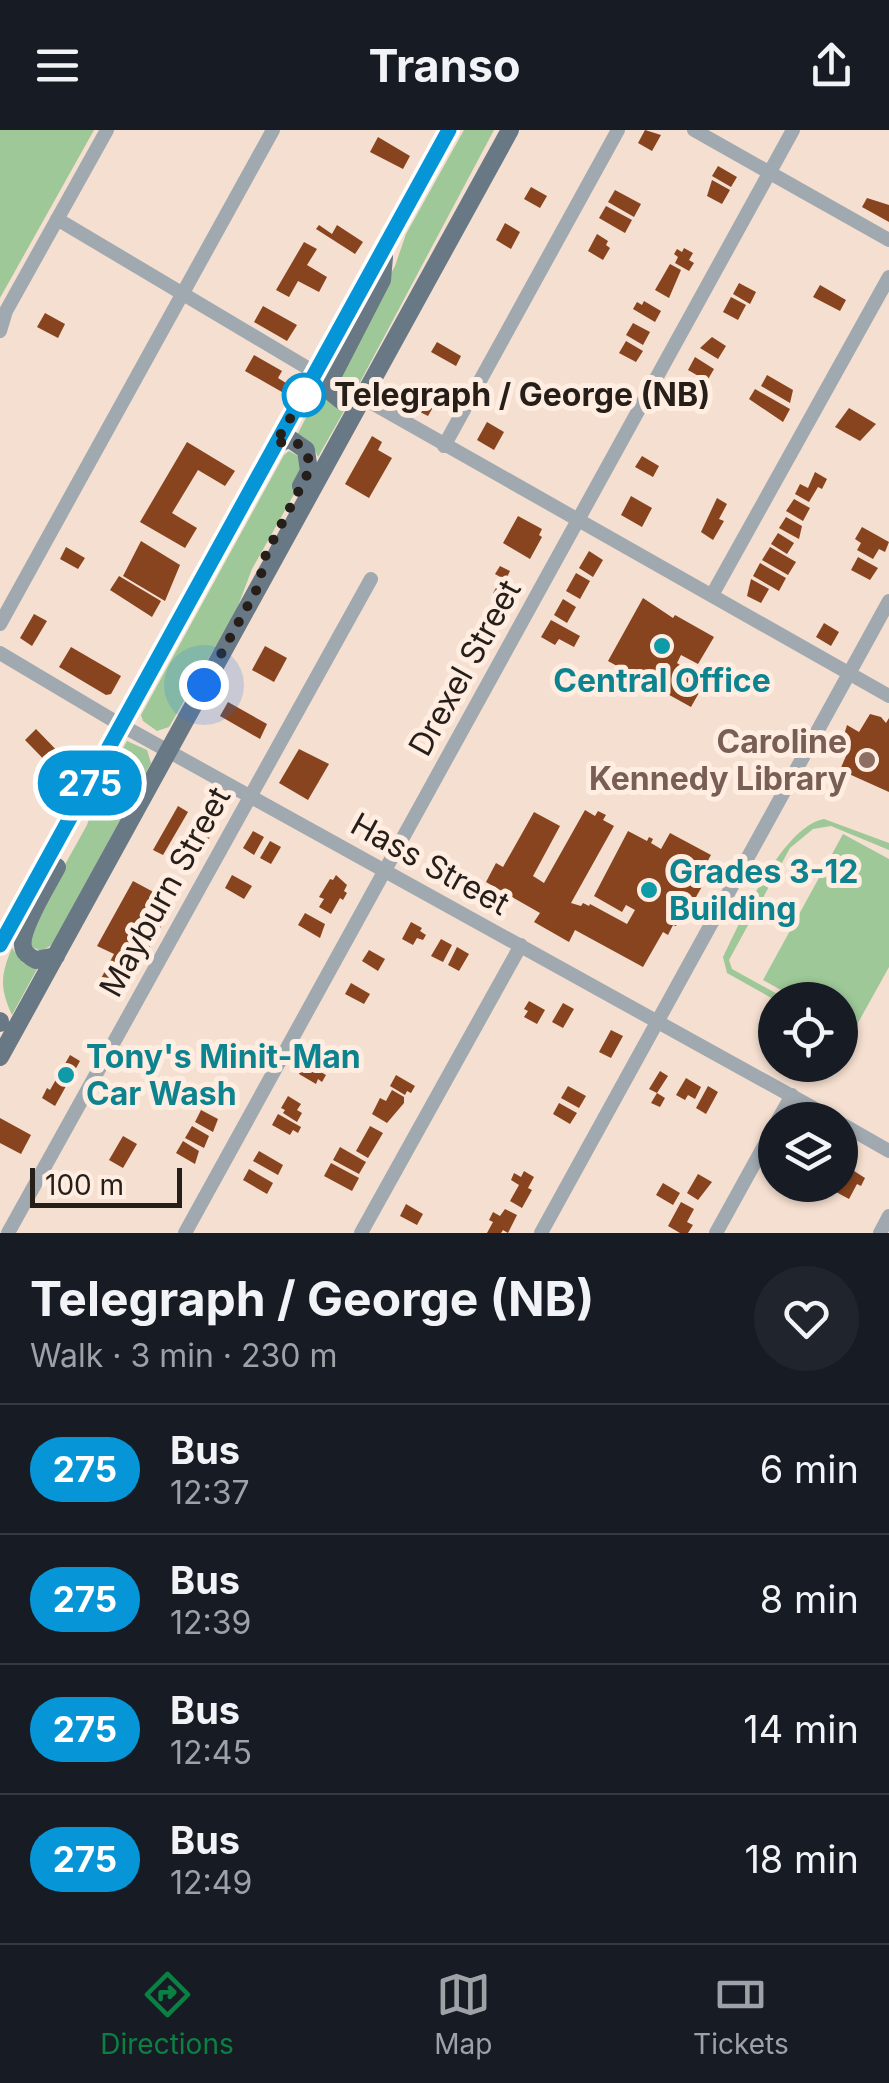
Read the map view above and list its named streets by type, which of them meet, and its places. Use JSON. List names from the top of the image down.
{
  "streets": {
    "street": ["Drexel Street", "Hass Street", "Mayburn Street"]
  },
  "crossings": [
    ["Drexel Street", "Hass Street"],
    ["Hass Street", "Mayburn Street"]
  ],
  "places": [
    "Telegraph / George (NB)",
    "Central Office",
    "Caroline Kennedy Library",
    "Grades 3-12 Building",
    "Tony's Minit-Man Car Wash"
  ],
  "lines": ["bus line 275"],
  "scale_bar": "100 m",
  "page": {
    "header": "Transo",
    "on_map": "275",
    "scale": "100 m",
    "heading": ["Telegraph / George (NB)", "Walk · 3 min · 230 m"],
    "list": [
      {
        "mark": "275",
        "name": "Bus",
        "note": "12:37",
        "value": "6 min"
      },
      {
        "mark": "275",
        "name": "Bus",
        "note": "12:39",
        "value": "8 min"
      },
      {
        "mark": "275",
        "name": "Bus",
        "note": "12:45",
        "value": "14 min"
      },
      {
        "mark": "275",
        "name": "Bus",
        "note": "12:49",
        "value": "18 min"
      }
    ],
    "tabs": ["Directions", "Map", "Tickets"]
  }
}
